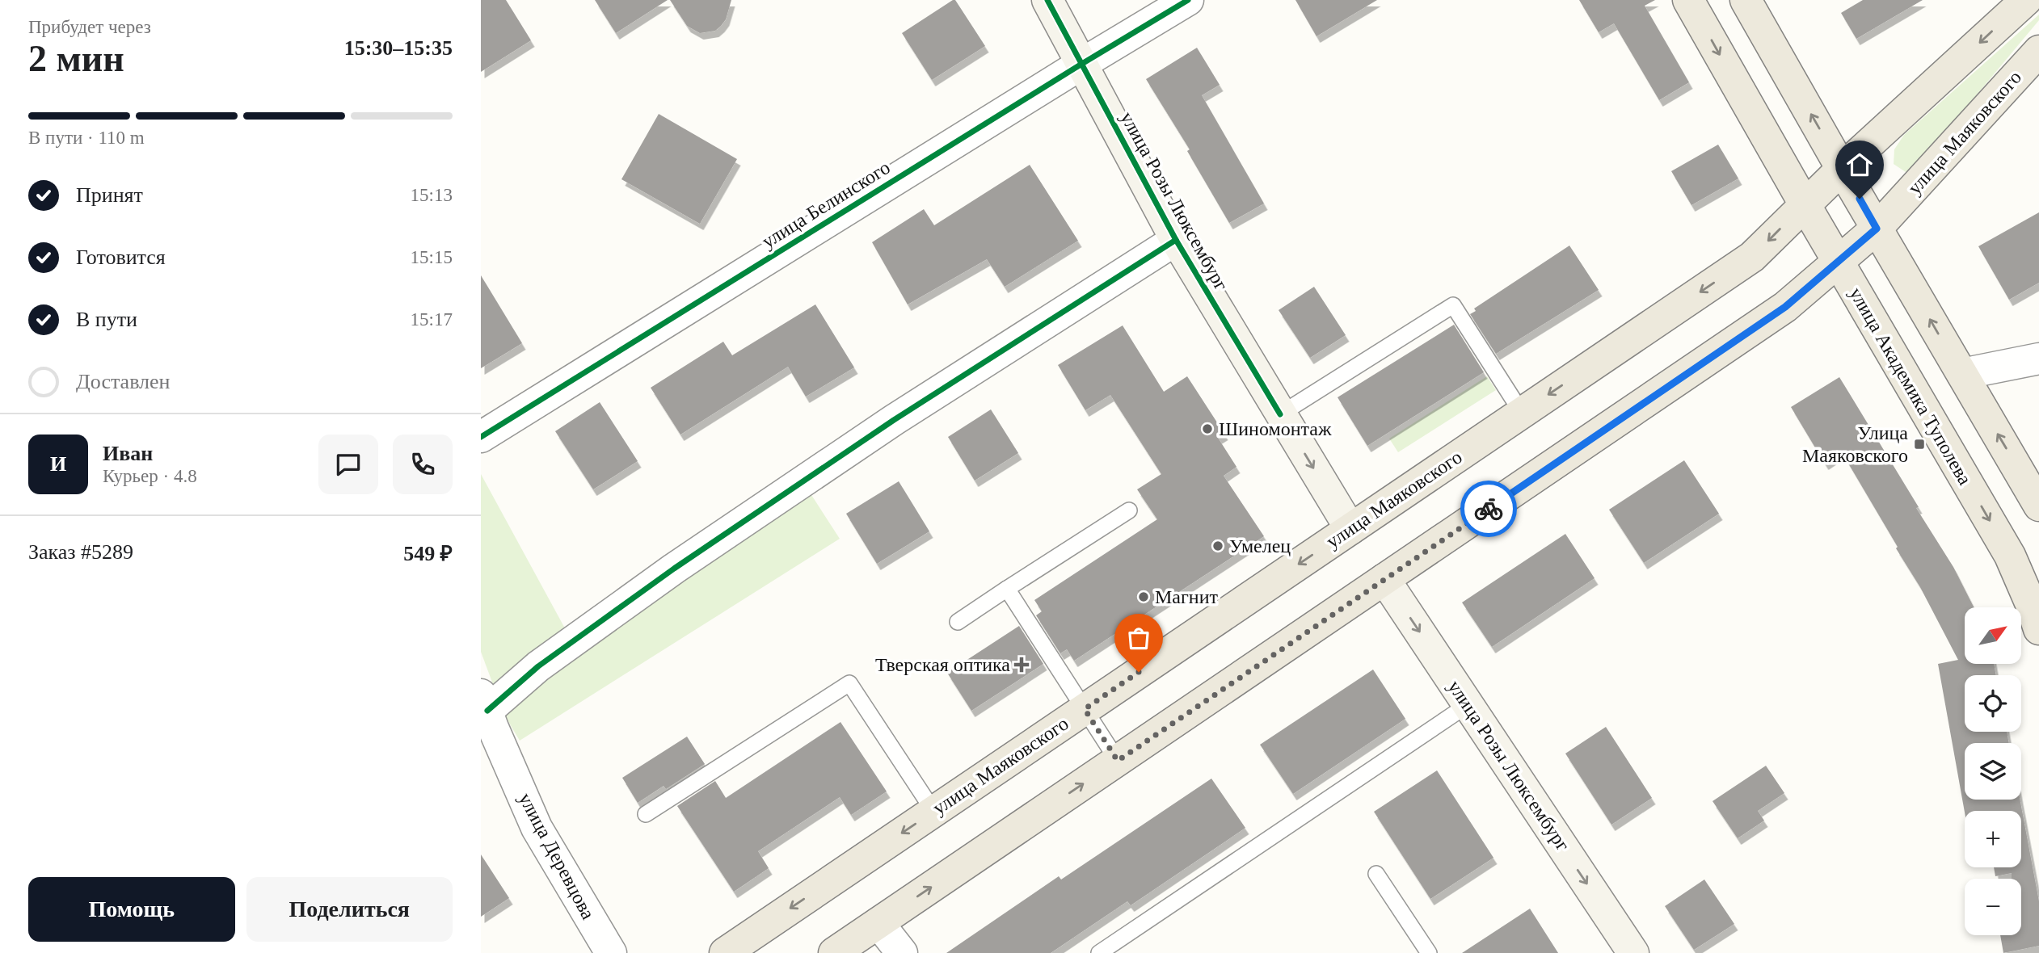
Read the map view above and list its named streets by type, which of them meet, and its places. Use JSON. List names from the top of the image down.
{
  "streets": {
    "main road": ["улица Маяковского", "улица Академика Туполева"],
    "street": ["улица Розы Люксембург", "улица Белинского", "улица Деревцова"]
  },
  "crossings": [
    ["улица Маяковского", "улица Розы Люксембург"],
    ["улица Маяковского", "улица Академика Туполева"],
    ["улица Розы Люксембург", "улица Белинского"]
  ],
  "one_way": ["улица Розы Люксембург"],
  "places": {
    "other": ["Шиномонтаж", "Умелец", "Магнит"],
    "transit": ["Улица Маяковского"],
    "health": ["Тверская оптика"]
  },
  "north": "top right",
  "page": {
    "heading": ["2 мин", "Прибудет через", "15:30–15:35"],
    "panel": [
      "Иван",
      "Курьер · 4.8",
      "Заказ #5289",
      "549 ₽"
    ],
    "bar": "В пути · 110 m",
    "list": [
      ["Принят", "15:13"],
      ["Готовится", "15:15"],
      ["В пути", "15:17"],
      "Доставлен"
    ],
    "round": "И",
    "map_buttons": ["+", "−"],
    "buttons": ["Помощь", "Поделиться"]
  }
}
